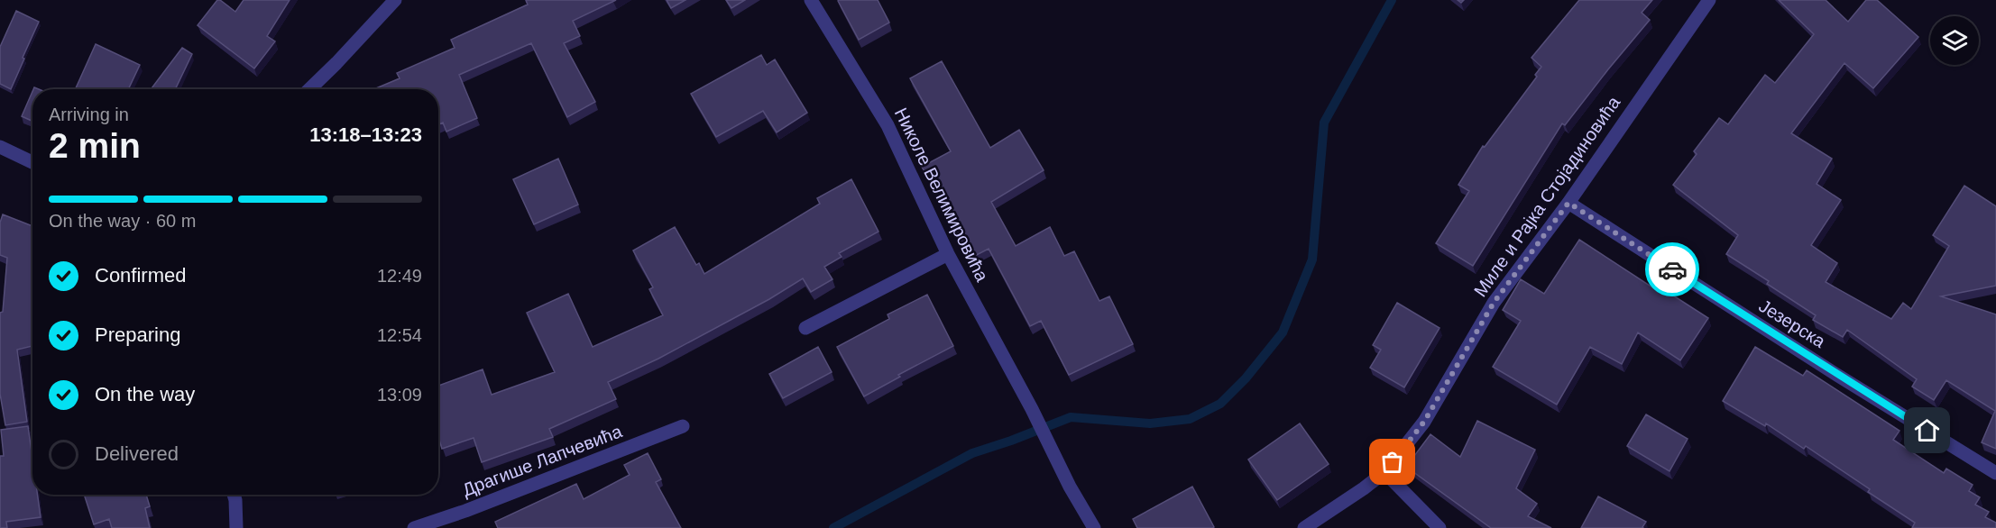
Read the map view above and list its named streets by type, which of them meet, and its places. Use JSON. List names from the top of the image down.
{
  "streets": {
    "street": [
      "Николе Велимировића",
      "Миле и Рајка Стојадиновића",
      "Језерска",
      "Драгише Лапчевића"
    ]
  },
  "crossings": [
    ["Миле и Рајка Стојадиновића", "Језерска"]
  ],
  "page": {
    "heading": ["2 min", "Arriving in", "13:18–13:23"],
    "bar": "On the way · 60 m",
    "list": [
      ["Confirmed", "12:49"],
      ["Preparing", "12:54"],
      ["On the way", "13:09"],
      "Delivered"
    ]
  }
}
